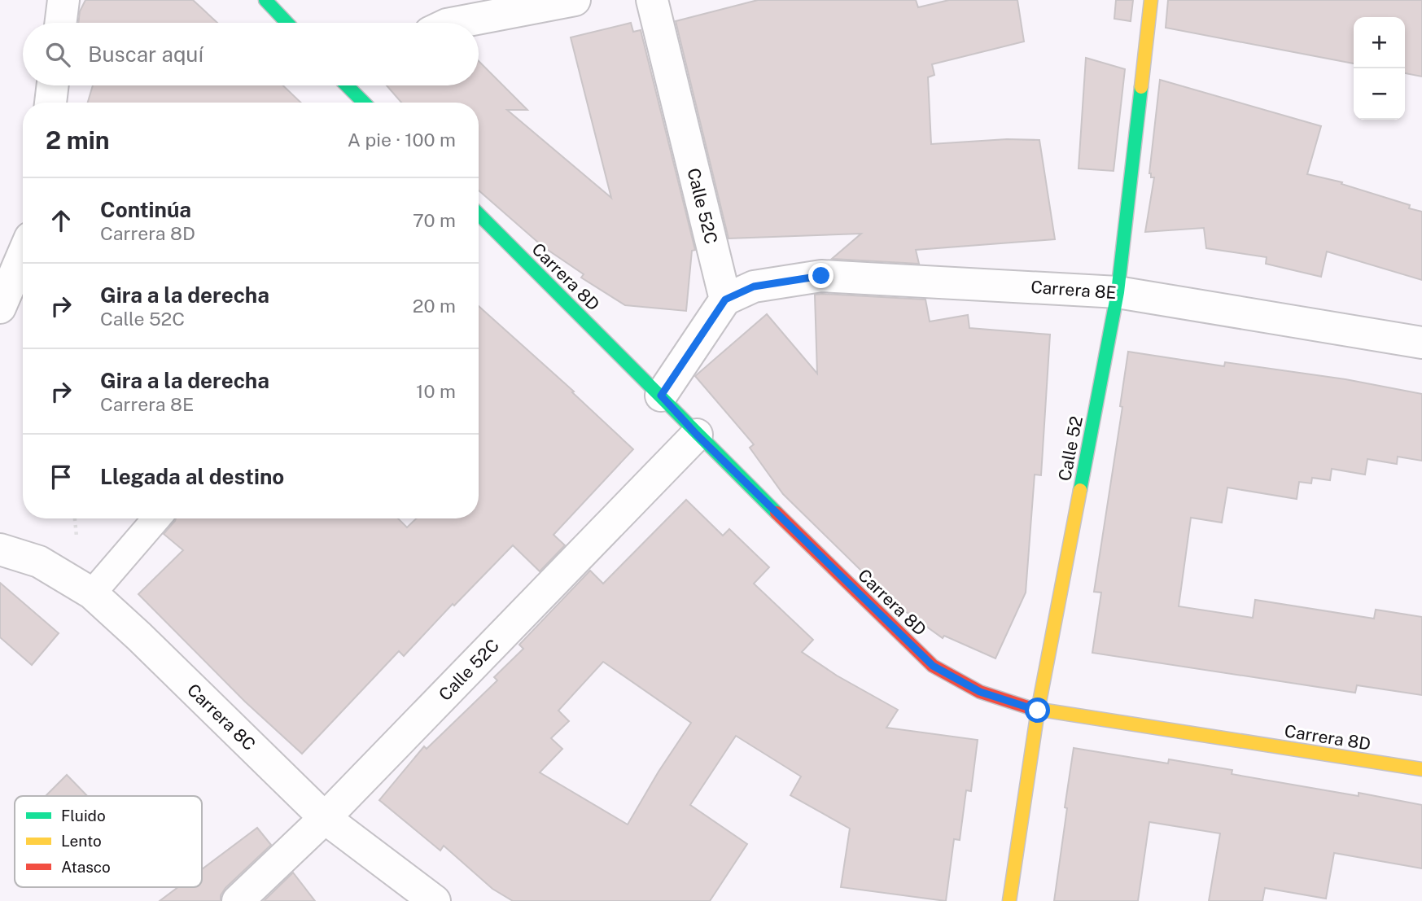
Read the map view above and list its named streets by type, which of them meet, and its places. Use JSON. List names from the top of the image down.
{
  "streets": {
    "street": [
      "Calle 52C",
      "Carrera 8D",
      "Carrera 8E",
      "Calle 52",
      "Carrera 8C"
    ]
  },
  "crossings": [
    ["Calle 52C", "Carrera 8D"],
    ["Calle 52C", "Carrera 8E"],
    ["Calle 52C", "Carrera 8C"],
    ["Carrera 8D", "Calle 52"],
    ["Carrera 8E", "Calle 52"]
  ],
  "legend": ["Fluido", "Lento", "Atasco"],
  "page": {
    "map_buttons": ["+", "−"],
    "search": "Buscar aquí",
    "heading": ["2 min", "A pie · 100 m"],
    "list": [
      ["Continúa", "Carrera 8D", "70 m"],
      ["Gira a la derecha", "Calle 52C", "20 m"],
      ["Gira a la derecha", "Carrera 8E", "10 m"],
      "Llegada al destino"
    ]
  }
}
